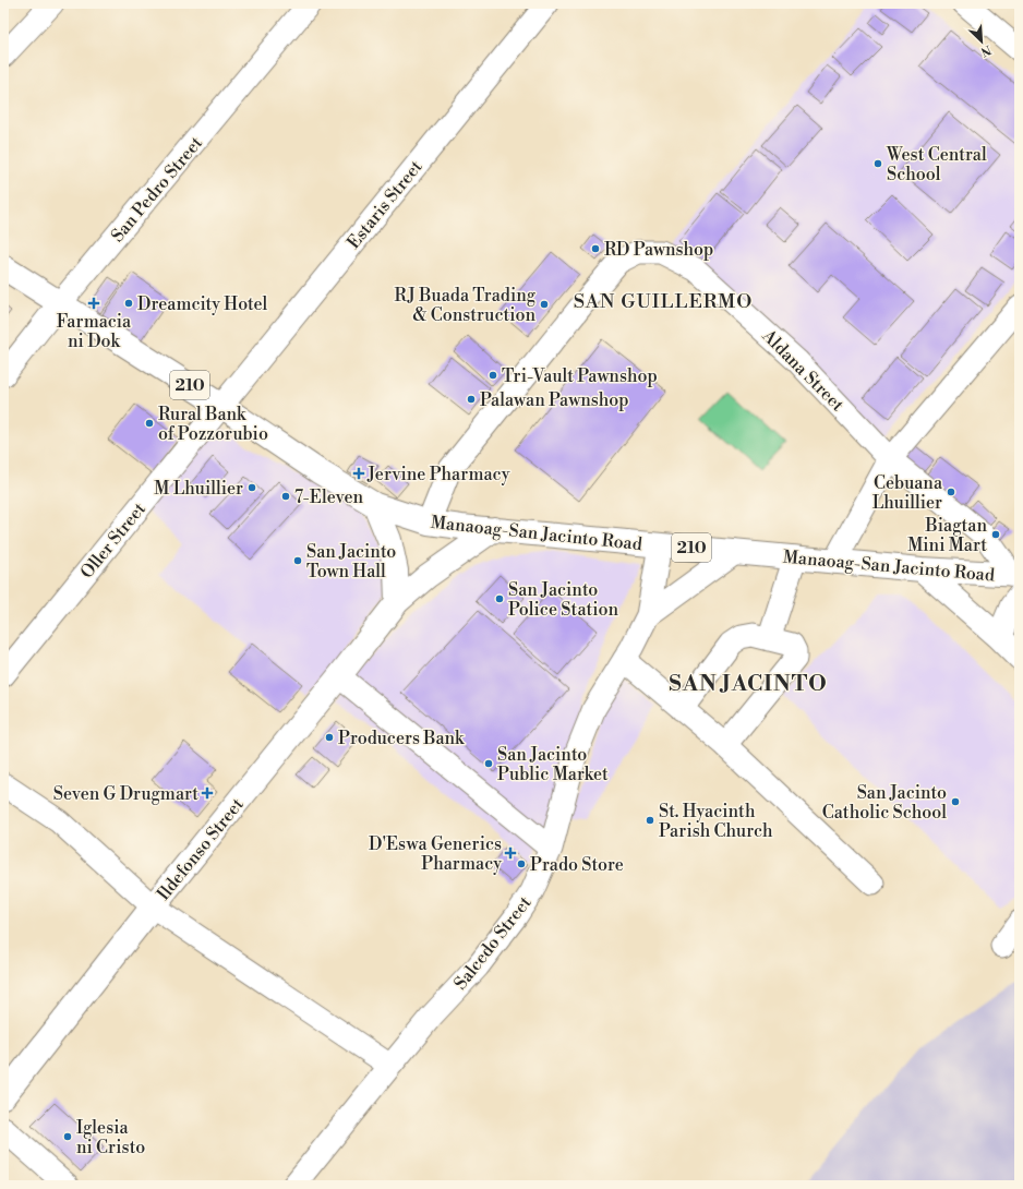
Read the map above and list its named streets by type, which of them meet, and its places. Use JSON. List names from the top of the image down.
{
  "streets": {
    "main road": ["210", "Manaoag-San Jacinto Road", "Ildefonso Street"],
    "street": [
      "San Pedro Street",
      "Estaris Street",
      "Aldana Street",
      "Oller Street",
      "Salcedo Street"
    ]
  },
  "crossings": [
    ["San Pedro Street", "Manaoag-San Jacinto Road"],
    ["Estaris Street", "Manaoag-San Jacinto Road"],
    ["Estaris Street", "Oller Street"],
    ["Aldana Street", "Manaoag-San Jacinto Road"],
    ["Manaoag-San Jacinto Road", "Oller Street"],
    ["Manaoag-San Jacinto Road", "Ildefonso Street"],
    ["Manaoag-San Jacinto Road", "Salcedo Street"]
  ],
  "districts": ["SAN GUILLERMO", "SAN JACINTO"],
  "places": {
    "other": [
      "West Central School",
      "RD Pawnshop",
      "Dreamcity Hotel",
      "RJ Buada Trading & Construction",
      "Tri-Vault Pawnshop",
      "Palawan Pawnshop",
      "Rural Bank of Pozzorubio",
      "M Lhuillier",
      "Cebuana Lhuillier",
      "7-Eleven",
      "Biagtan Mini Mart",
      "San Jacinto Town Hall",
      "San Jacinto Police Station",
      "Producers Bank",
      "San Jacinto Public Market",
      "San Jacinto Catholic School",
      "St. Hyacinth Parish Church",
      "Prado Store",
      "Iglesia ni Cristo"
    ],
    "health": [
      "Farmacia ni Dok",
      "Jervine Pharmacy",
      "Seven G Drugmart",
      "D'Eswa Generics Pharmacy"
    ]
  },
  "north": "bottom right"
}
